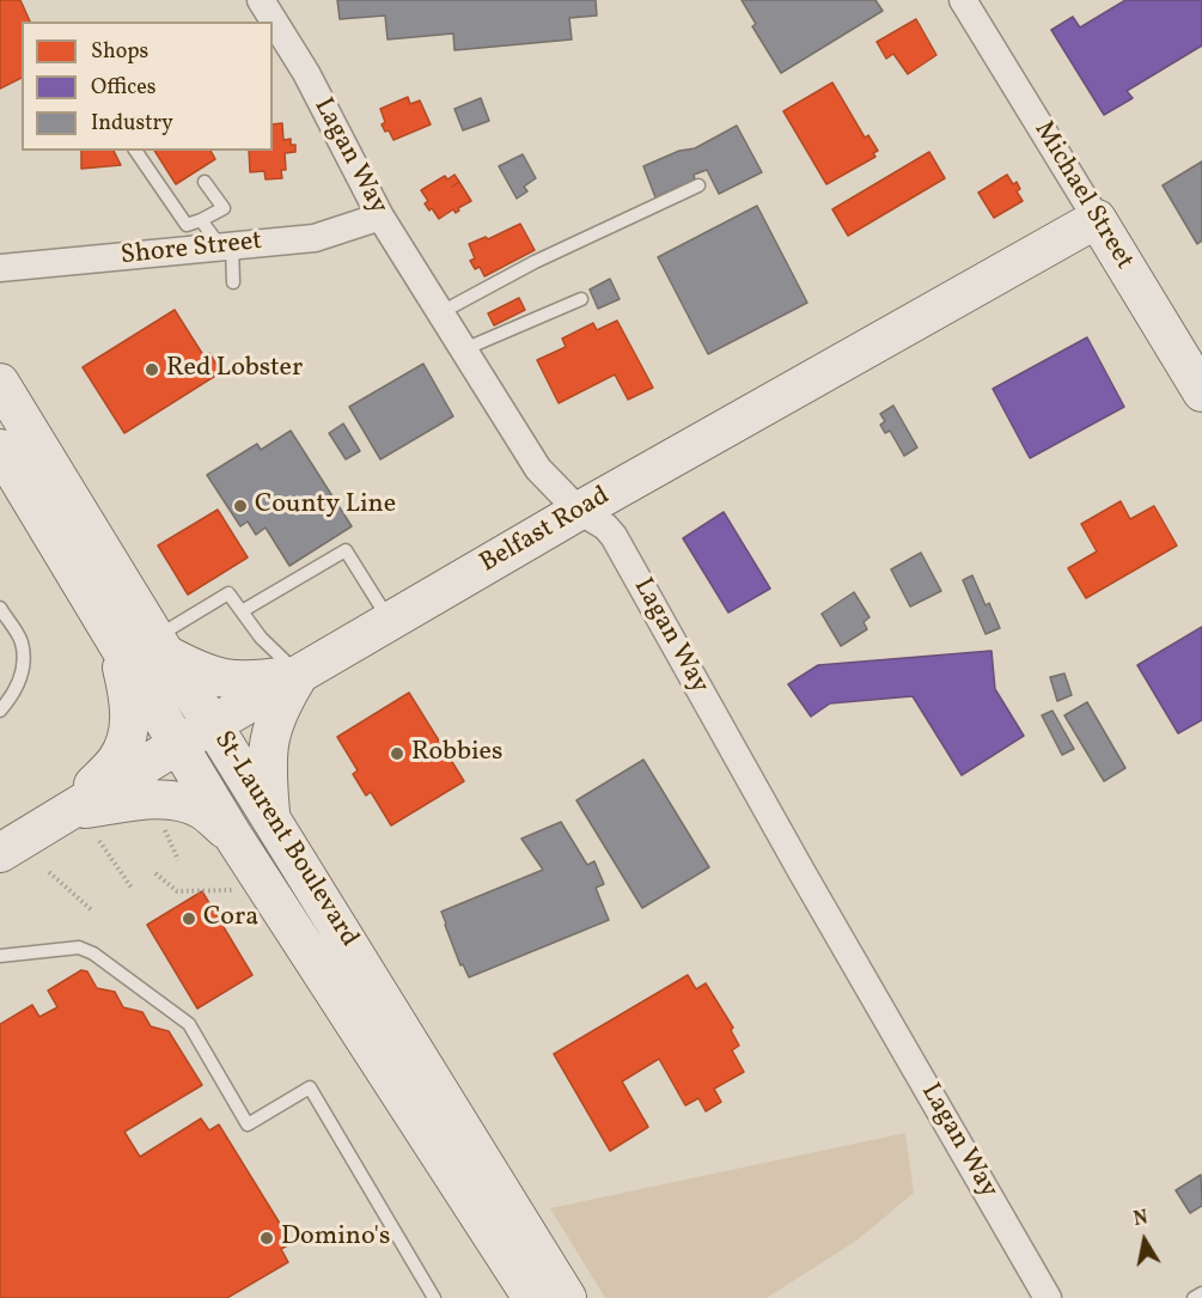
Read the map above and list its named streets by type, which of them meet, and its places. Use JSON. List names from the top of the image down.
{
  "streets": {
    "main road": ["Michael Street", "Belfast Road", "St-Laurent Boulevard"],
    "street": ["Lagan Way", "Shore Street"]
  },
  "crossings": [
    ["Lagan Way", "Shore Street"],
    ["Lagan Way", "Belfast Road"],
    ["Michael Street", "Belfast Road"],
    ["Belfast Road", "St-Laurent Boulevard"]
  ],
  "places": [
    "Red Lobster",
    "County Line",
    "Robbies",
    "Cora",
    "Domino's"
  ],
  "legend": ["Shops", "Offices", "Industry"],
  "north": "top"
}
